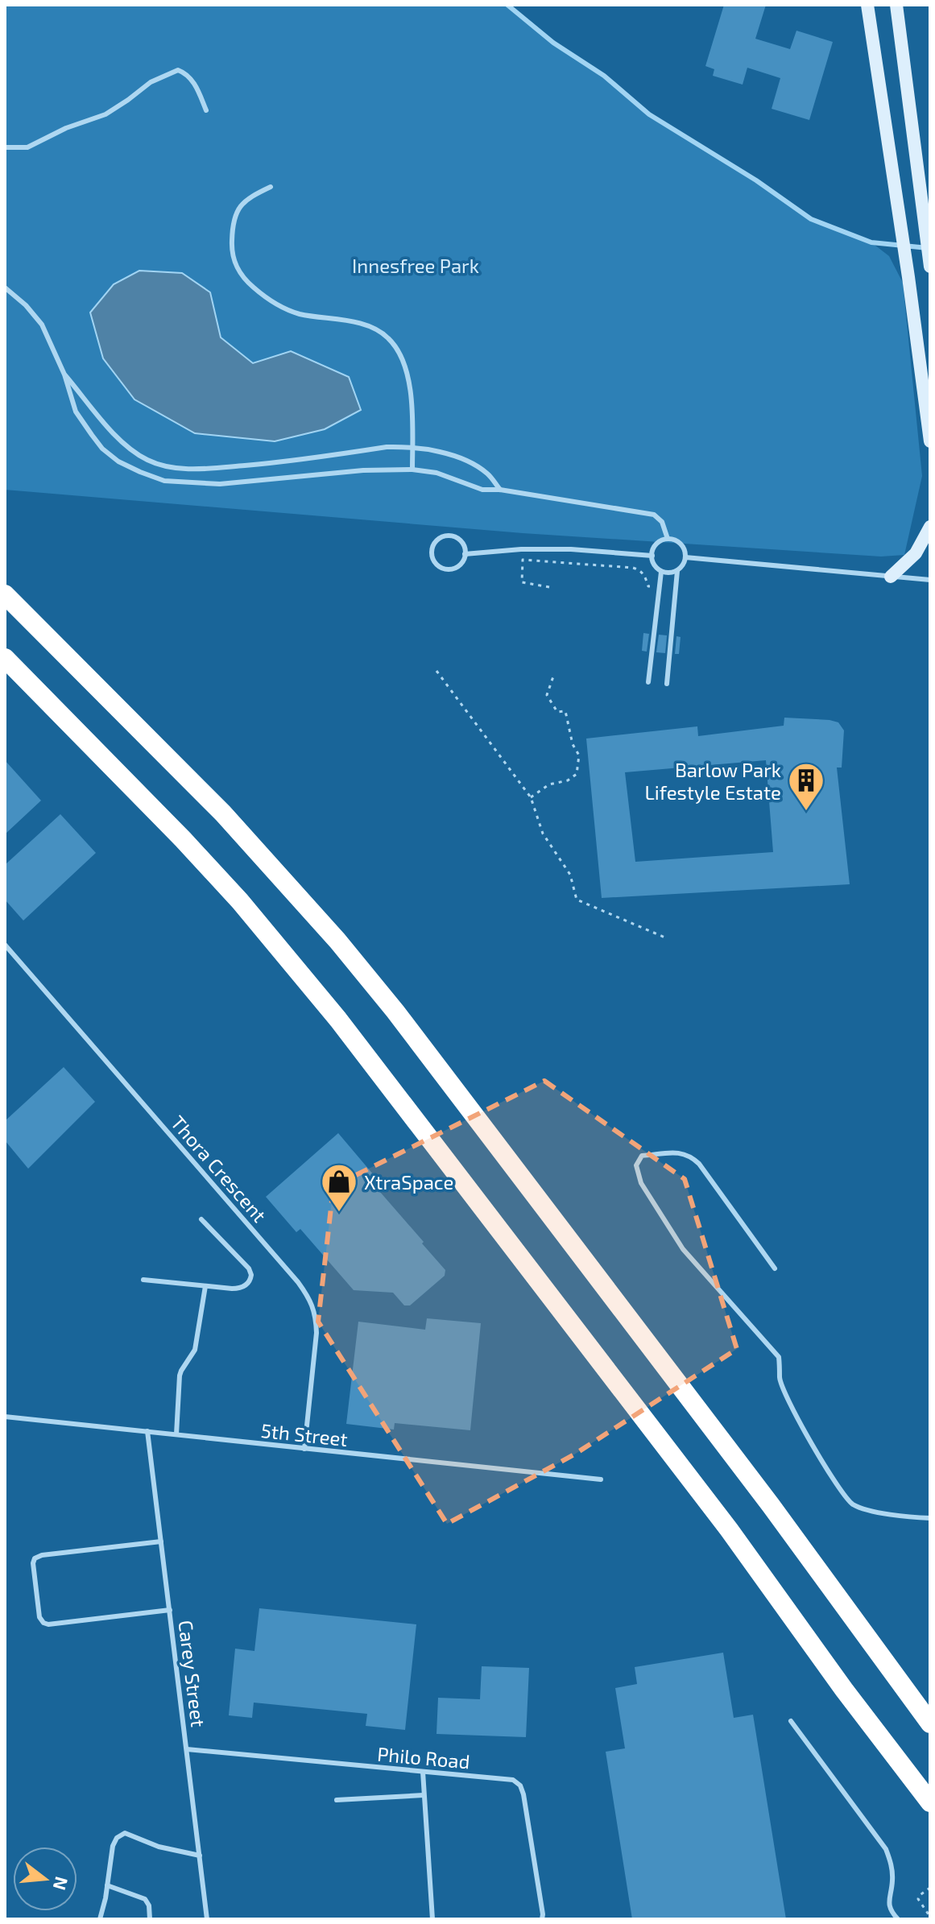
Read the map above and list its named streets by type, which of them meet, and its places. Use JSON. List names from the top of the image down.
{
  "streets": {
    "lane": [
      "Thora Crescent",
      "5th Street",
      "Carey Street",
      "Philo Road"
    ]
  },
  "crossings": [
    ["Thora Crescent", "5th Street"],
    ["5th Street", "Carey Street"],
    ["Carey Street", "Philo Road"]
  ],
  "parks": ["Innesfree Park"],
  "places": {
    "building": ["Barlow Park Lifestyle Estate"],
    "shop": ["XtraSpace"]
  },
  "north": "right"
}
